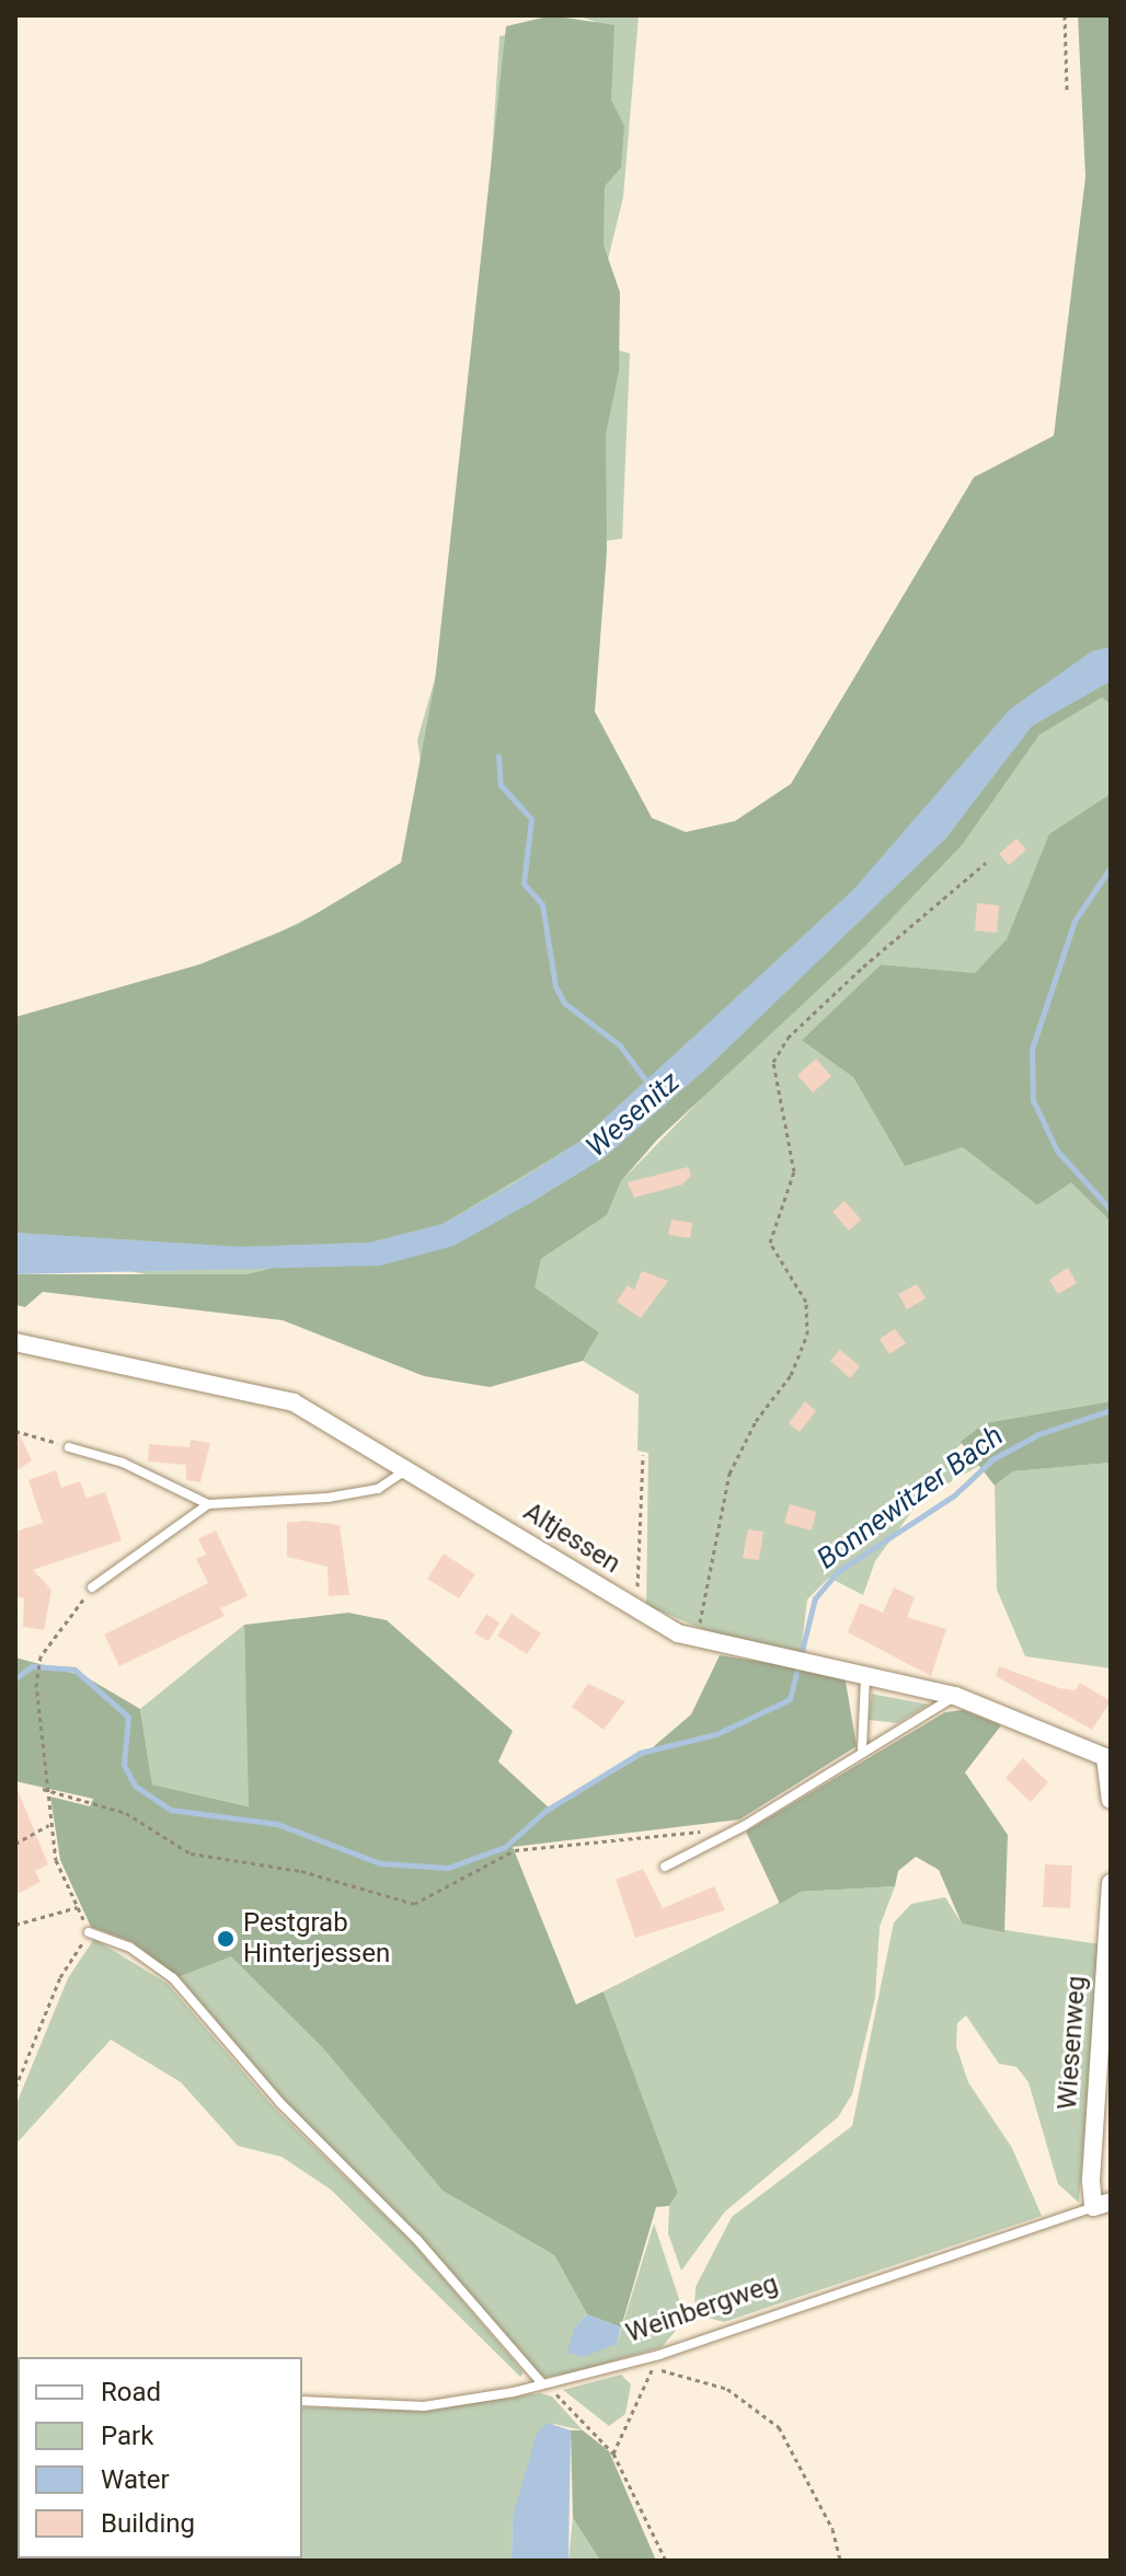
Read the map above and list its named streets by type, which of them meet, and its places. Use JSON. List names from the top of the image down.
{
  "streets": {
    "street": ["Altjessen", "Wiesenweg"],
    "lane": ["Weinbergweg"]
  },
  "crossings": [
    ["Wiesenweg", "Weinbergweg"]
  ],
  "water": ["Wesenitz", "Bonnewitzer Bach"],
  "places": ["Pestgrab Hinterjessen"],
  "legend": [
    "Road",
    "Park",
    "Water",
    "Building"
  ]
}
